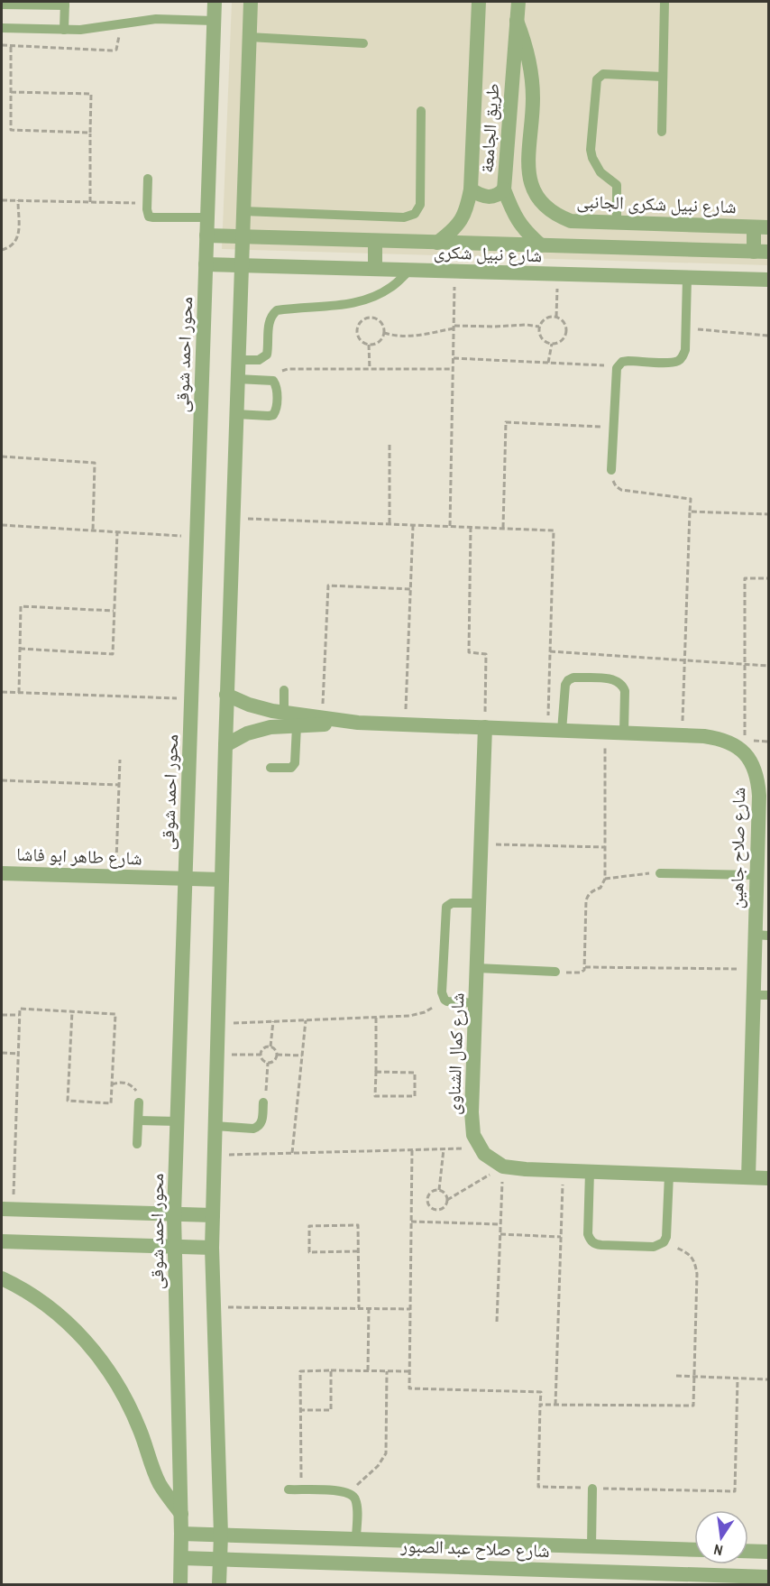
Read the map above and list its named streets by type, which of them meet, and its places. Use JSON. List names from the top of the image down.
{
  "streets": {
    "street": [
      "طريق الجامعة",
      "شارع نبيل شكرى الجانبى",
      "شارع نبيل شكرى",
      "محور احمد شوقى",
      "شارع صلاح جاهين",
      "شارع طاهر ابو فاشا",
      "شارع كمال الشناوى",
      "شارع صلاح عبد الصبور"
    ]
  },
  "crossings": [
    ["طريق الجامعة", "شارع نبيل شكرى الجانبى"],
    ["طريق الجامعة", "شارع نبيل شكرى"],
    ["شارع نبيل شكرى", "محور احمد شوقى"],
    ["محور احمد شوقى", "شارع طاهر ابو فاشا"],
    ["محور احمد شوقى", "شارع صلاح عبد الصبور"],
    ["شارع صلاح جاهين", "شارع كمال الشناوى"]
  ],
  "north": "bottom"
}
